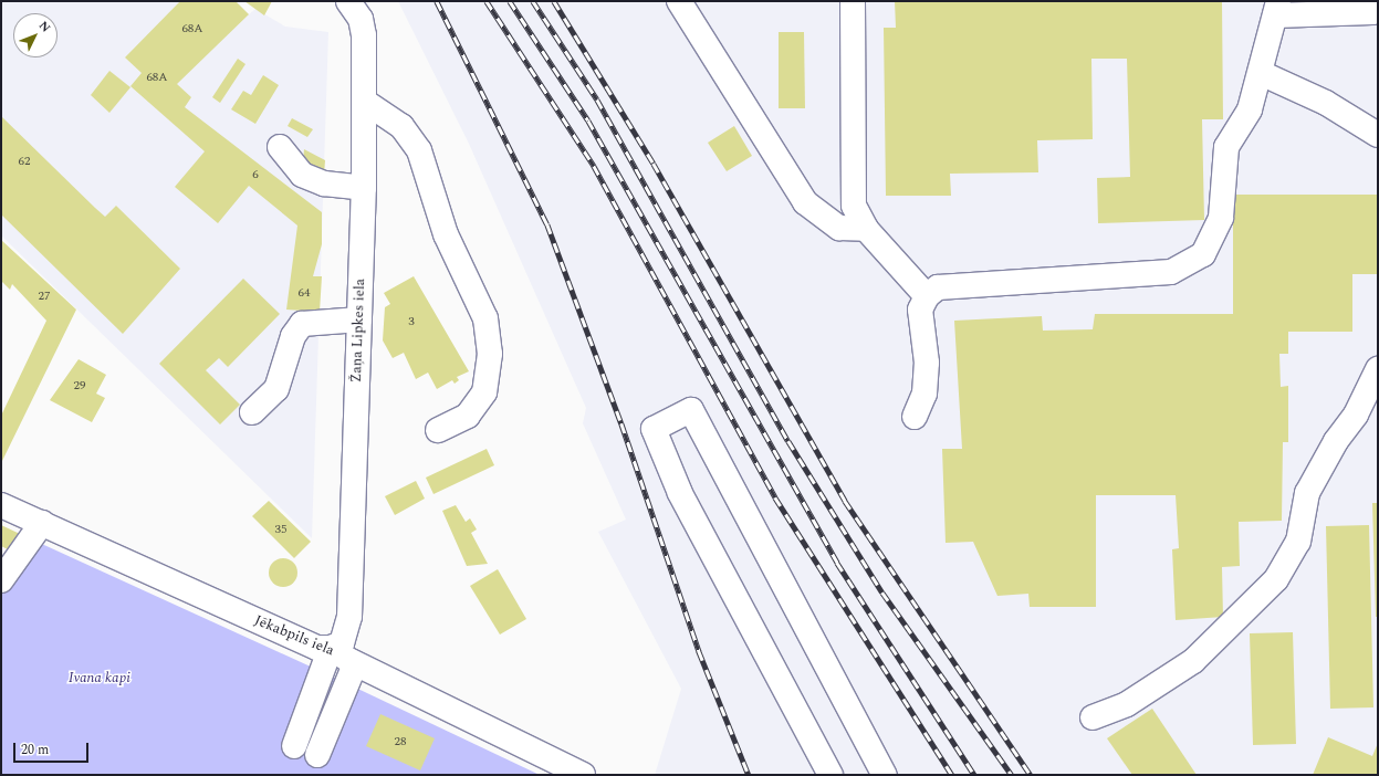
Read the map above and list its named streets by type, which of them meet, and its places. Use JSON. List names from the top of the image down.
{
  "streets": {
    "street": ["Žaņa Lipkes iela", "Jēkabpils iela"]
  },
  "crossings": [
    ["Žaņa Lipkes iela", "Jēkabpils iela"]
  ],
  "parks": ["Ivana kapi"],
  "house_numbers": [
    "68A",
    "68A",
    "62",
    "6",
    "64",
    "27",
    "3",
    "29",
    "35",
    "28"
  ],
  "scale_bar": "20 m",
  "north": "top right"
}
